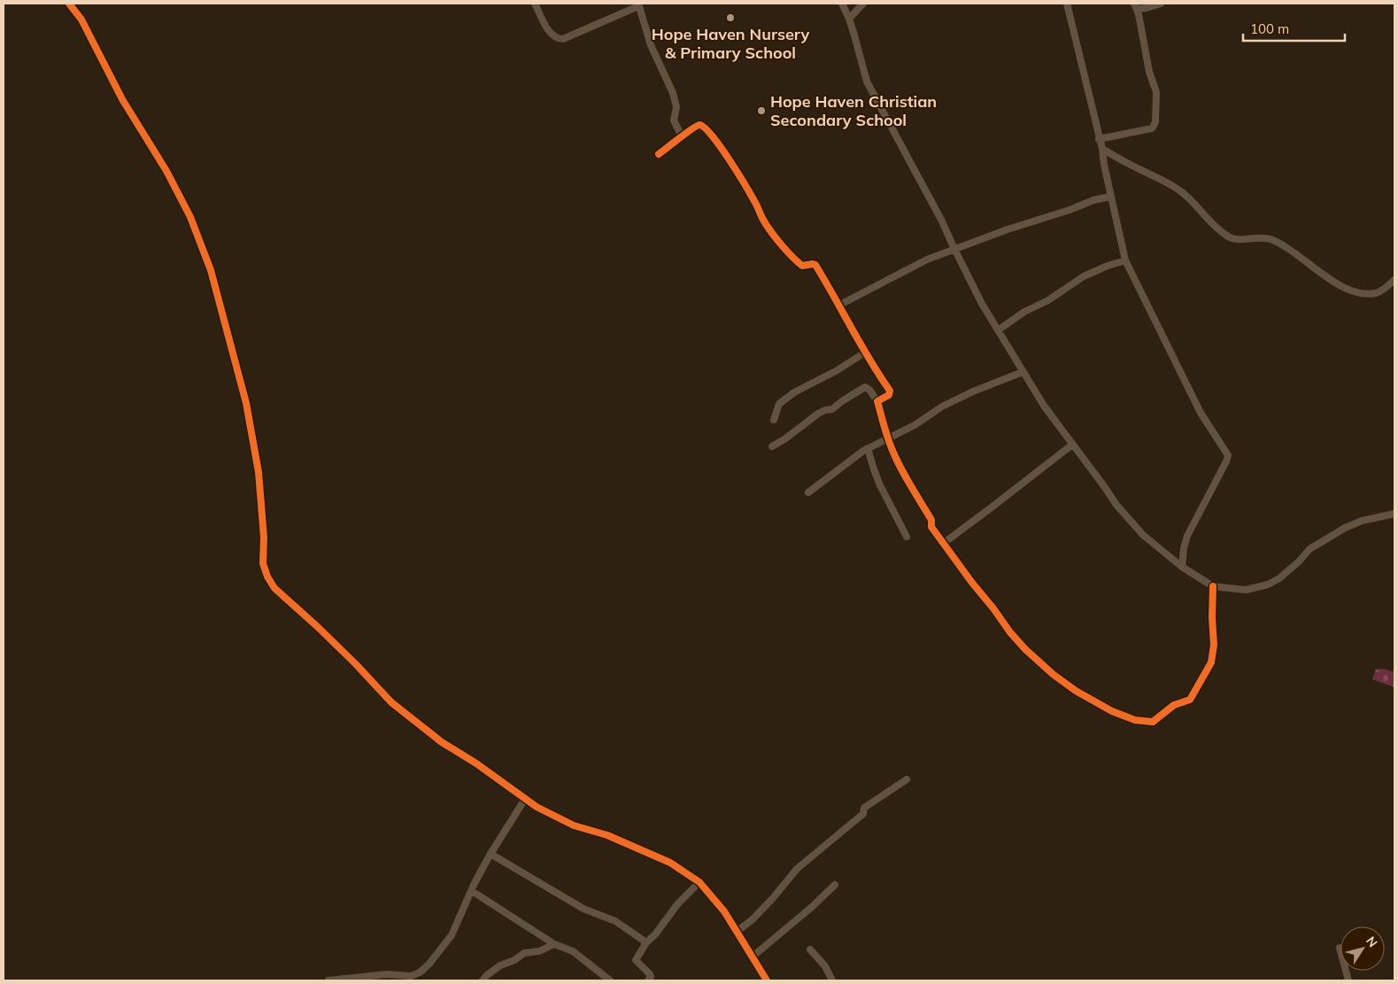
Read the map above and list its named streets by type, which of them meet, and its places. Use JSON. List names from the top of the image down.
{
  "places": ["Hope Haven Nursery & Primary School", "Hope Haven Christian Secondary School"],
  "scale_bar": "100 m",
  "north": "top right"
}
